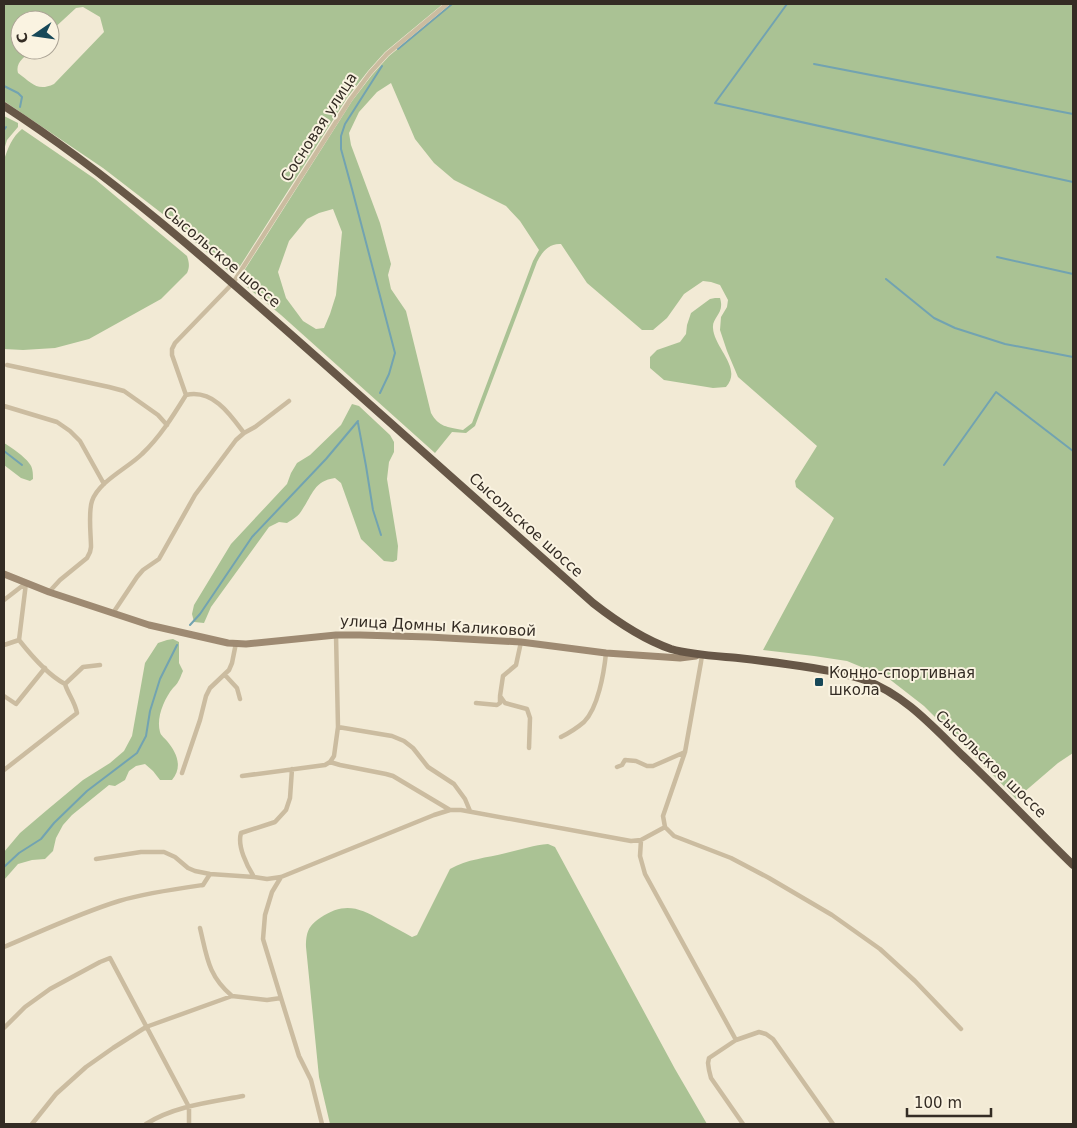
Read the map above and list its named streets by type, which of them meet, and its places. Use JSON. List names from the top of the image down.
{
  "streets": {
    "highway": ["Сысольское шоссе"],
    "main road": ["улица Домны Каликовой"],
    "street": ["Сосновая улица"]
  },
  "crossings": [
    ["Сосновая улица", "Сысольское шоссе"],
    ["Сысольское шоссе", "улица Домны Каликовой"]
  ],
  "places": {
    "transit": ["Конно-спортивная школа"]
  },
  "scale_bar": "100 m",
  "north": "left"
}
